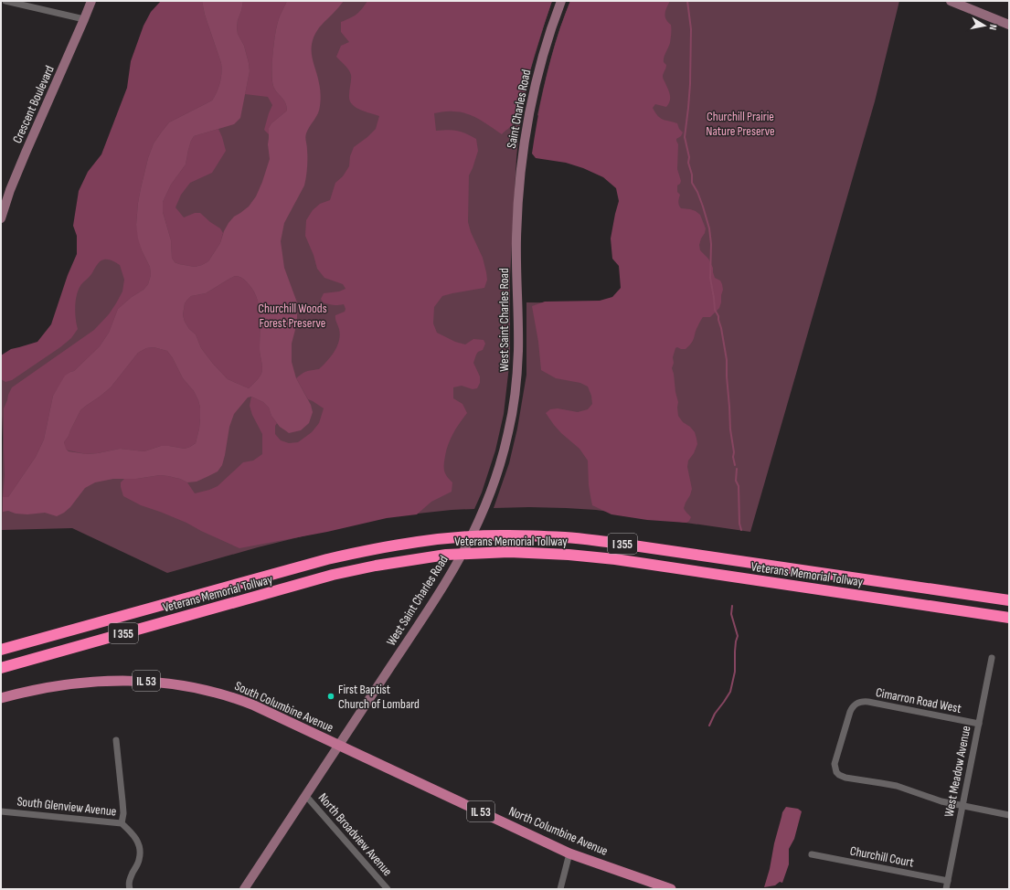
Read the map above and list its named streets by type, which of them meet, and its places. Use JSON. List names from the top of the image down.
{
  "streets": {
    "highway": ["Veterans Memorial Tollway", "I 355"],
    "main road": [
      "Crescent Boulevard",
      "Saint Charles Road",
      "West Saint Charles Road",
      "IL 53",
      "South Columbine Avenue",
      "North Columbine Avenue"
    ],
    "street": [
      "Cimarron Road West",
      "West Meadow Avenue",
      "South Glenview Avenue",
      "North Broadview Avenue",
      "Churchill Court"
    ]
  },
  "crossings": [
    ["Saint Charles Road", "West Saint Charles Road"],
    ["West Saint Charles Road", "South Columbine Avenue"],
    ["West Saint Charles Road", "North Columbine Avenue"],
    ["West Saint Charles Road", "North Broadview Avenue"],
    ["Cimarron Road West", "West Meadow Avenue"],
    ["South Columbine Avenue", "North Columbine Avenue"],
    ["West Meadow Avenue", "Churchill Court"]
  ],
  "parks": ["Churchill Prairie Nature Preserve", "Churchill Woods Forest Preserve"],
  "places": ["First Baptist Church of Lombard"],
  "north": "right"
}
